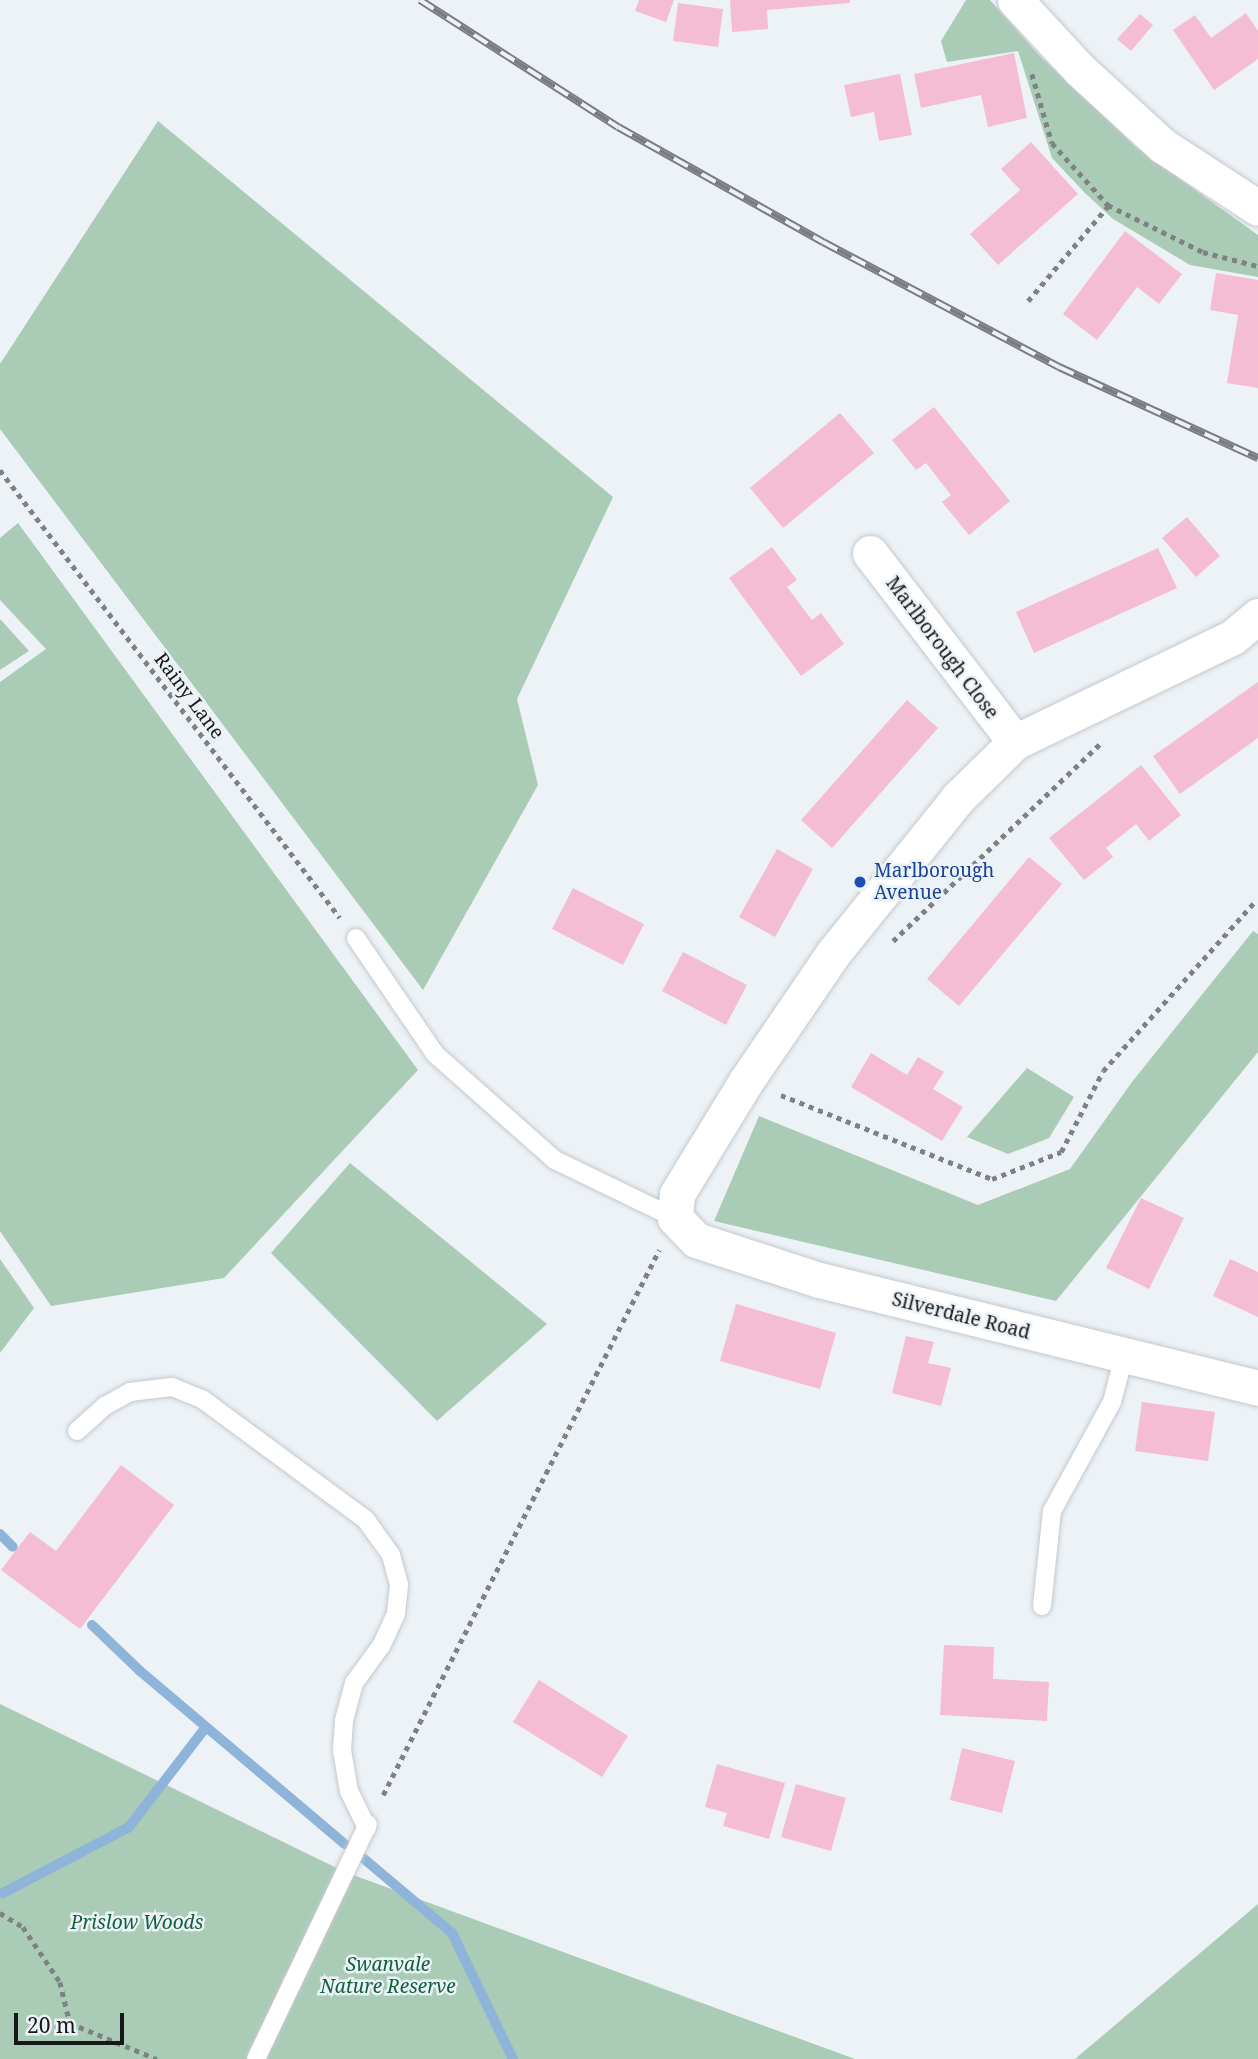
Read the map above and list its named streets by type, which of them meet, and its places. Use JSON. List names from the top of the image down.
{
  "streets": {
    "street": ["Marlborough Close", "Silverdale Road"],
    "path": ["Rainy Lane"]
  },
  "parks": ["Prislow Woods", "Swanvale Nature Reserve"],
  "places": ["Marlborough Avenue"],
  "scale_bar": "20 m"
}
